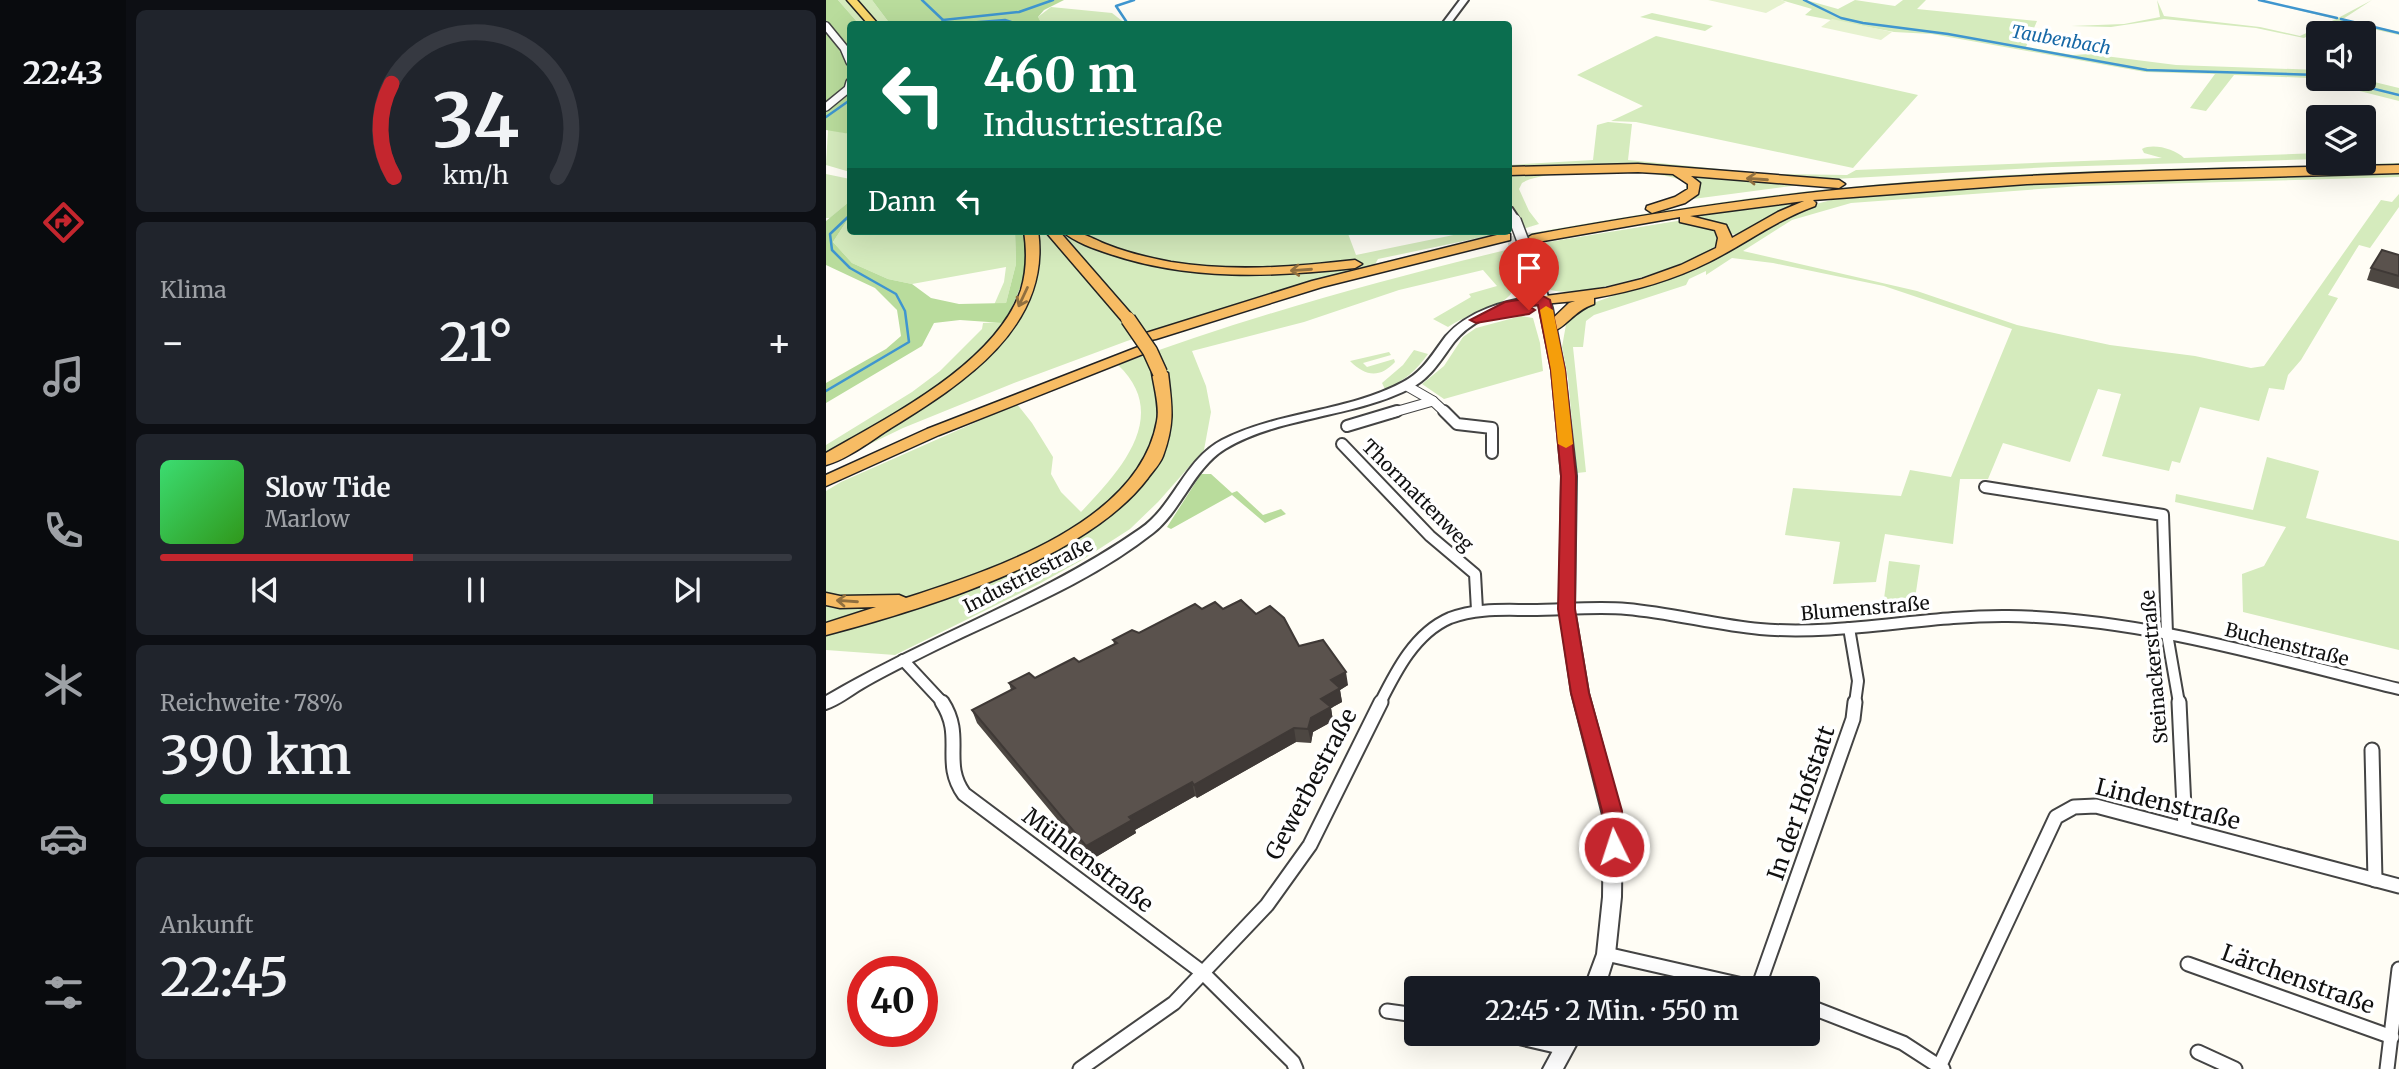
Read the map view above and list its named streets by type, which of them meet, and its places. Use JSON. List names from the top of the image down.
{
  "streets": {
    "street": [
      "Thormattenweg",
      "Industriestraße",
      "Blumenstraße",
      "Buchenstraße",
      "Steinackerstraße",
      "Gewerbestraße",
      "In der Hofstatt",
      "Lindenstraße",
      "Mühlenstraße",
      "Lärchenstraße"
    ]
  },
  "crossings": [
    ["Thormattenweg", "Gewerbestraße"],
    ["Industriestraße", "Mühlenstraße"],
    ["Blumenstraße", "Buchenstraße"],
    ["Blumenstraße", "Steinackerstraße"],
    ["Blumenstraße", "Gewerbestraße"],
    ["Blumenstraße", "In der Hofstatt"],
    ["Buchenstraße", "Steinackerstraße"],
    ["Steinackerstraße", "Lindenstraße"],
    ["Gewerbestraße", "Mühlenstraße"]
  ],
  "water": ["Taubenbach"],
  "page": {
    "tabs": "22:43",
    "turn": ["460 m", "Industriestraße"],
    "then": "Dann",
    "tile": [
      "Klima",
      ["Reichweite · 78%", "390 km"],
      ["Ankunft", "22:45"]
    ],
    "heat": ["−", "21°", "+"],
    "song": ["Slow Tide", "Marlow"],
    "limit": "40",
    "trip": "22:45 · 2 Min. · 550 m",
    "gauge": ["34", "km/h"]
  }
}
